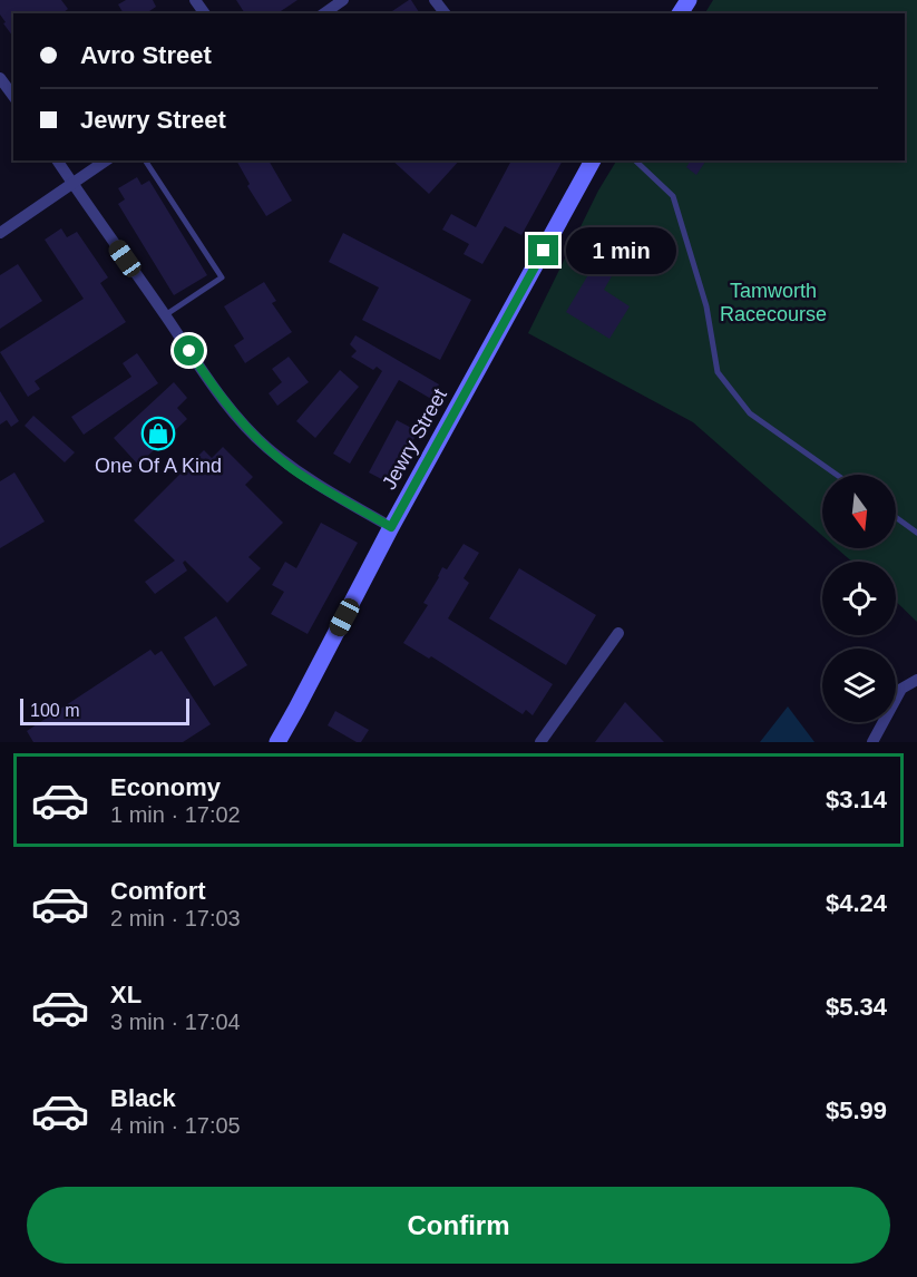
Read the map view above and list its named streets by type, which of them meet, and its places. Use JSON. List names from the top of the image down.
{
  "streets": {
    "main road": ["Jewry Street"]
  },
  "parks": ["Tamworth Racecourse"],
  "places": {
    "shop": ["One Of A Kind"]
  },
  "scale_bar": "100 m",
  "north": "bottom",
  "page": {
    "banner": ["Avro Street", "Jewry Street"],
    "bubble": "1 min",
    "scale": "100 m",
    "list": [
      {
        "name": "Economy",
        "note": "1 min · 17:02",
        "value": "$3.14"
      },
      {
        "name": "Comfort",
        "note": "2 min · 17:03",
        "value": "$4.24"
      },
      {
        "name": "XL",
        "note": "3 min · 17:04",
        "value": "$5.34"
      },
      {
        "name": "Black",
        "note": "4 min · 17:05",
        "value": "$5.99"
      }
    ],
    "buttons": "Confirm"
  }
}
